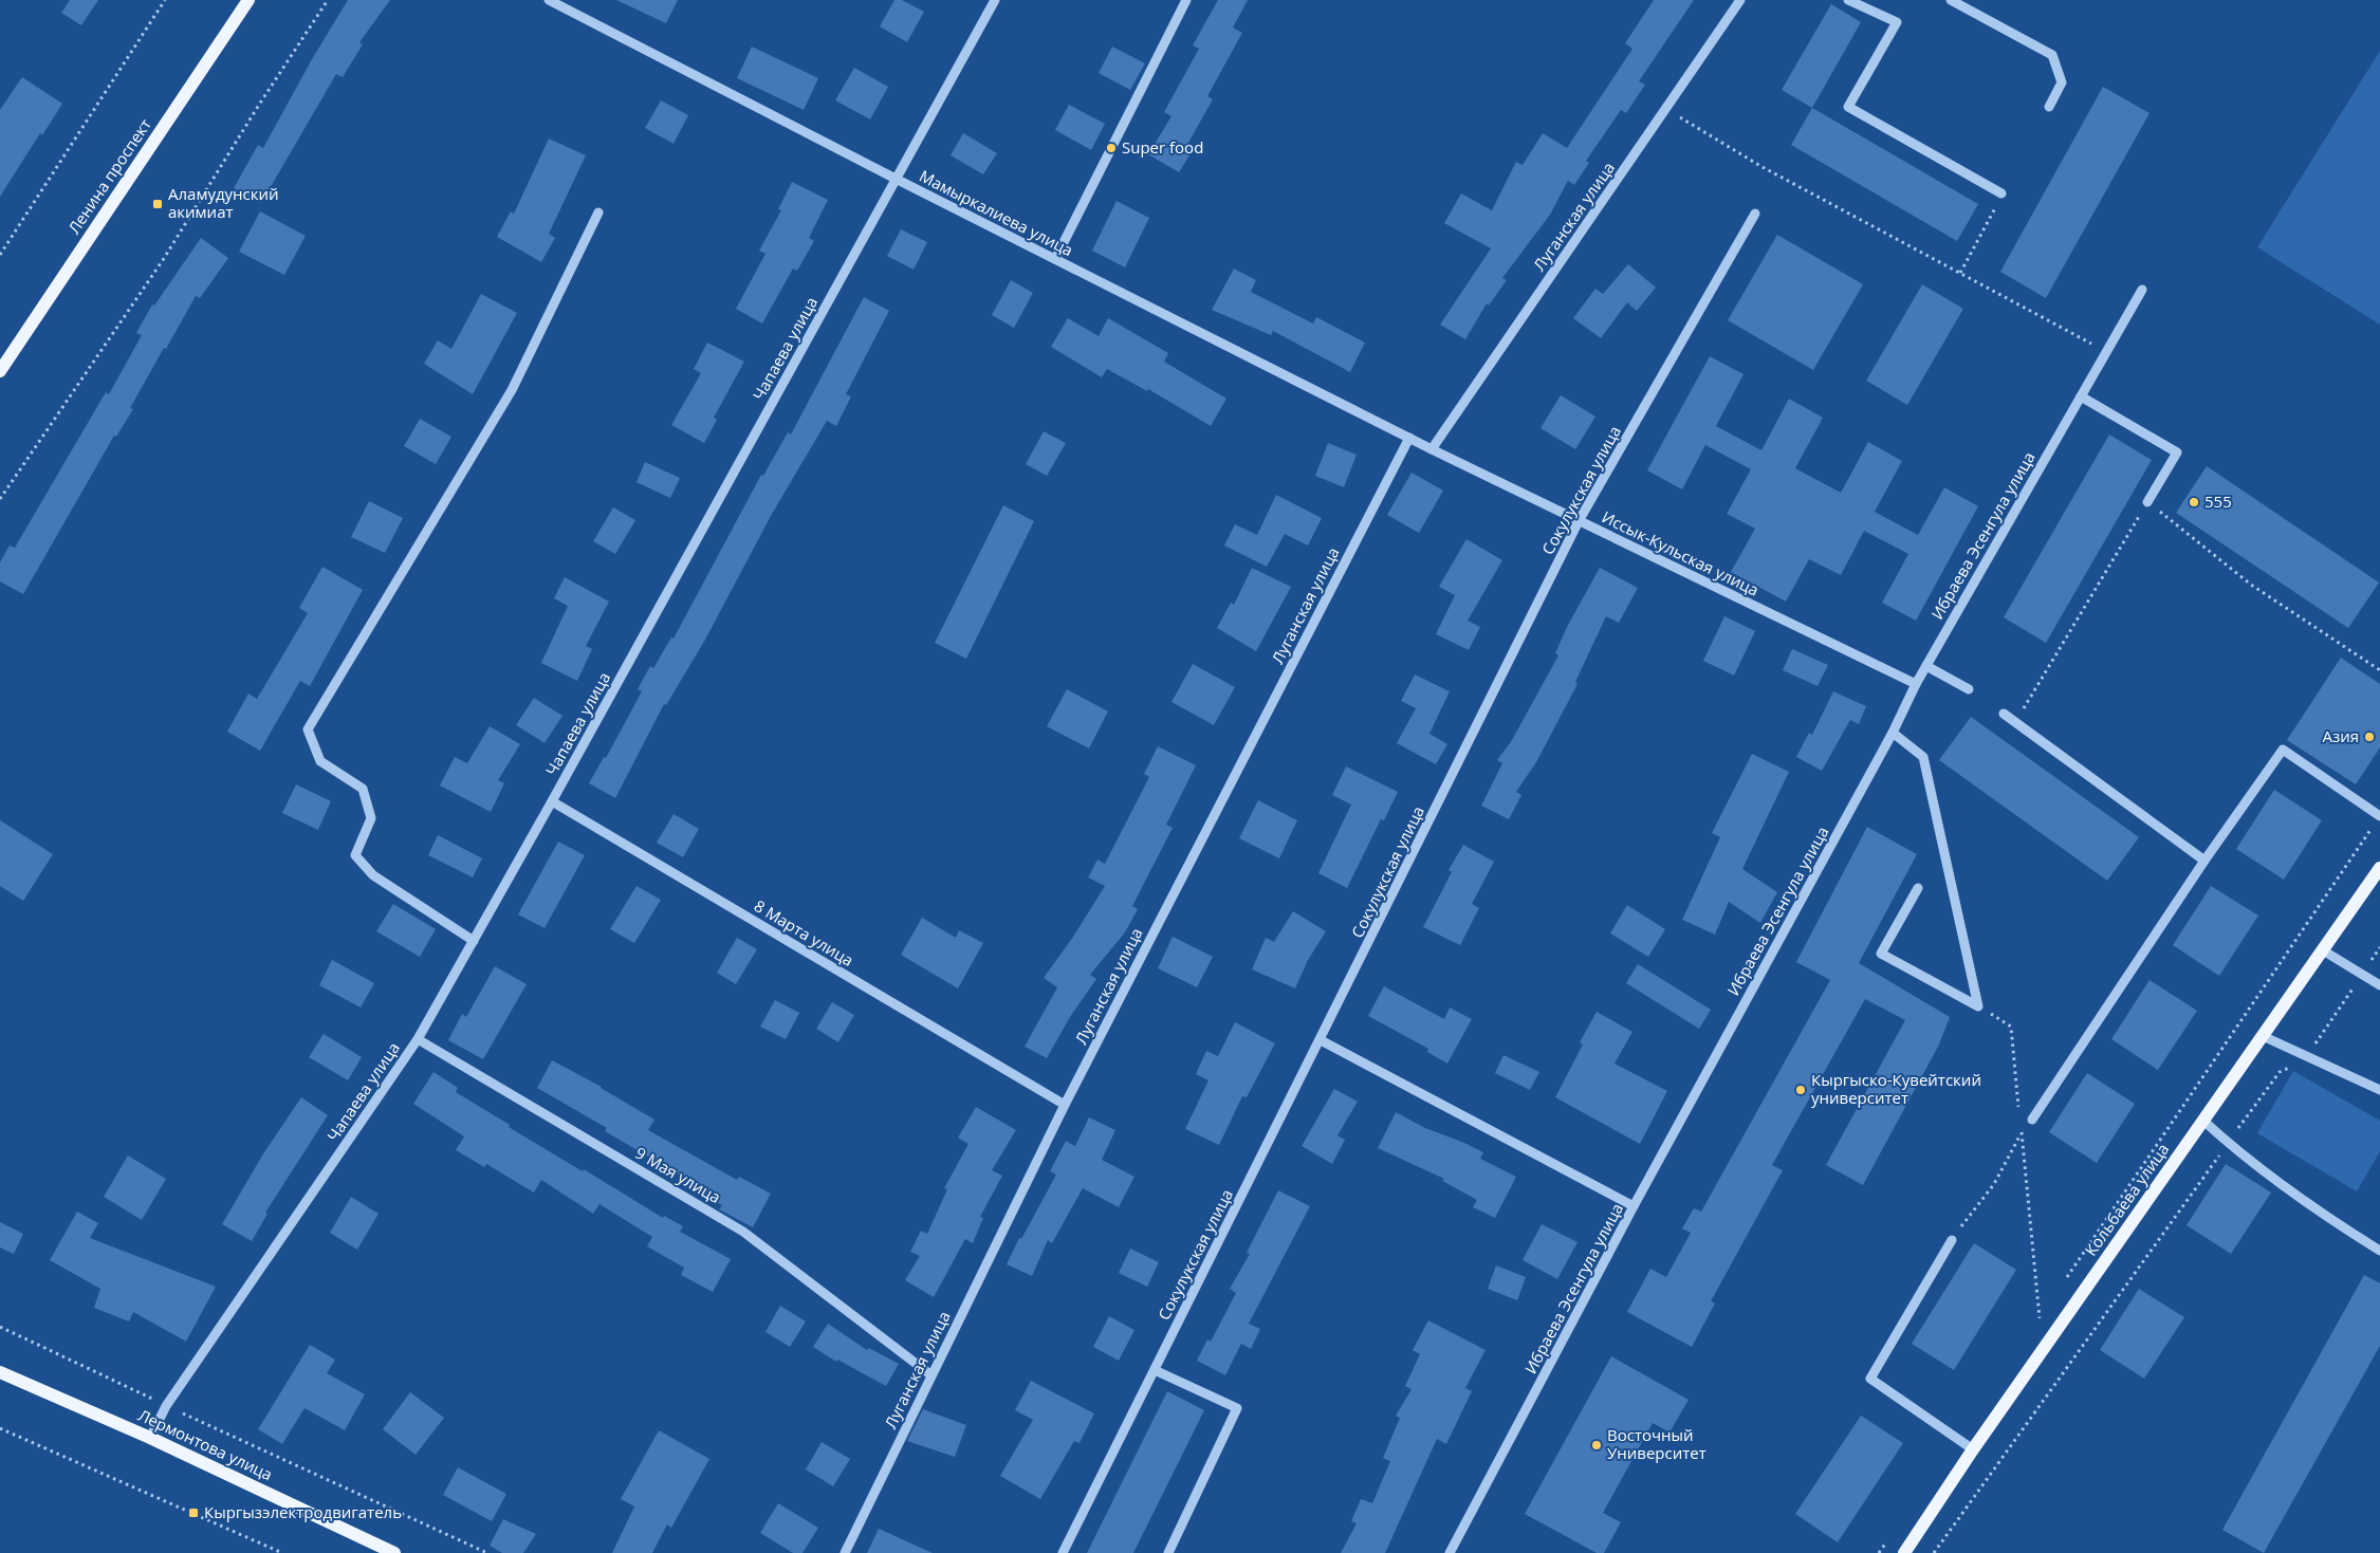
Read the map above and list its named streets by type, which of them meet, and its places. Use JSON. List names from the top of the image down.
{
  "streets": {
    "main road": ["Ленина проспект", "Кольбаева улица", "Лермонтова улица"],
    "street": [
      "Мамыркалиева улица",
      "Луганская улица",
      "Чапаева улица",
      "Сокулукская улица",
      "Ибраева Эсенгула улица",
      "Иссык-Кульская улица",
      "8 Марта улица",
      "9 Мая улица"
    ]
  },
  "crossings": [
    ["Мамыркалиева улица", "Луганская улица"],
    ["Мамыркалиева улица", "Чапаева улица"],
    ["Мамыркалиева улица", "Иссык-Кульская улица"],
    ["Луганская улица", "Иссык-Кульская улица"],
    ["Луганская улица", "8 Марта улица"],
    ["Луганская улица", "9 Мая улица"],
    ["Чапаева улица", "8 Марта улица"],
    ["Чапаева улица", "9 Мая улица"],
    ["Чапаева улица", "Лермонтова улица"],
    ["Сокулукская улица", "Иссык-Кульская улица"],
    ["Ибраева Эсенгула улица", "Иссык-Кульская улица"]
  ],
  "places": {
    "other": [
      "Super food",
      "555",
      "Азия",
      "Кыргыско-Кувейтский университет",
      "Восточный Университет"
    ],
    "transit": ["Аламудунский акимиат", "Кыргызэлектродвигатель"]
  }
}
